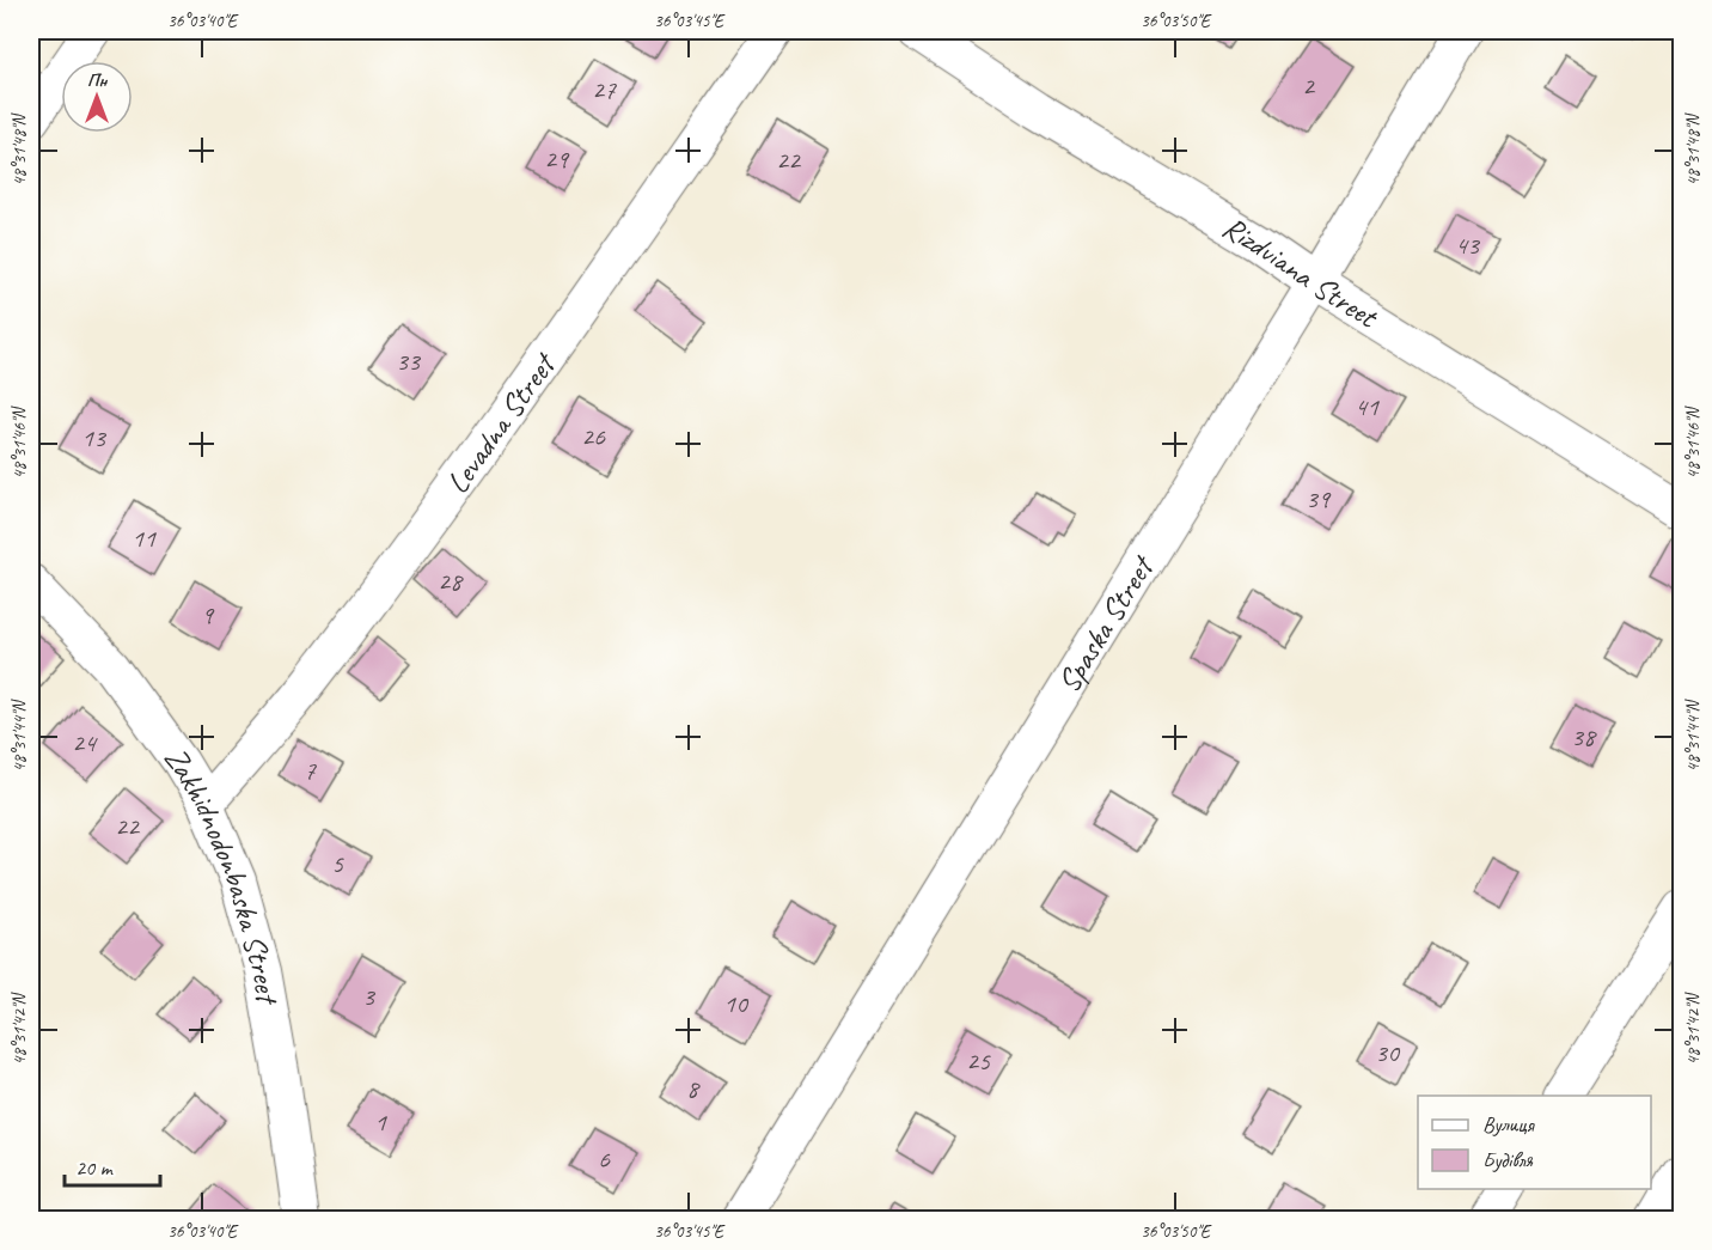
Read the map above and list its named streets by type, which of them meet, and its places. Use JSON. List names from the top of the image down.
{
  "streets": {
    "street": [
      "Rizdviana Street",
      "Levadna Street",
      "Spaska Street",
      "Zakhidnodonbaska Street"
    ]
  },
  "crossings": [
    ["Rizdviana Street", "Spaska Street"],
    ["Levadna Street", "Zakhidnodonbaska Street"]
  ],
  "house_numbers": [
    "2",
    "27",
    "29",
    "22",
    "43",
    "33",
    "41",
    "26",
    "13",
    "39",
    "11",
    "28",
    "9",
    "38",
    "24",
    "7",
    "22",
    "5",
    "3",
    "10",
    "30",
    "25",
    "8",
    "1",
    "6"
  ],
  "legend": ["Вулиця", "Будівля"],
  "scale_bar": "20 m",
  "north": "top",
  "coordinates": [
    "36°03'40\"E",
    "36°03'45\"E",
    "36°03'50\"E",
    "48°31'48\"N",
    "48°31'46\"N",
    "48°31'44\"N",
    "48°31'42\"N"
  ]
}
